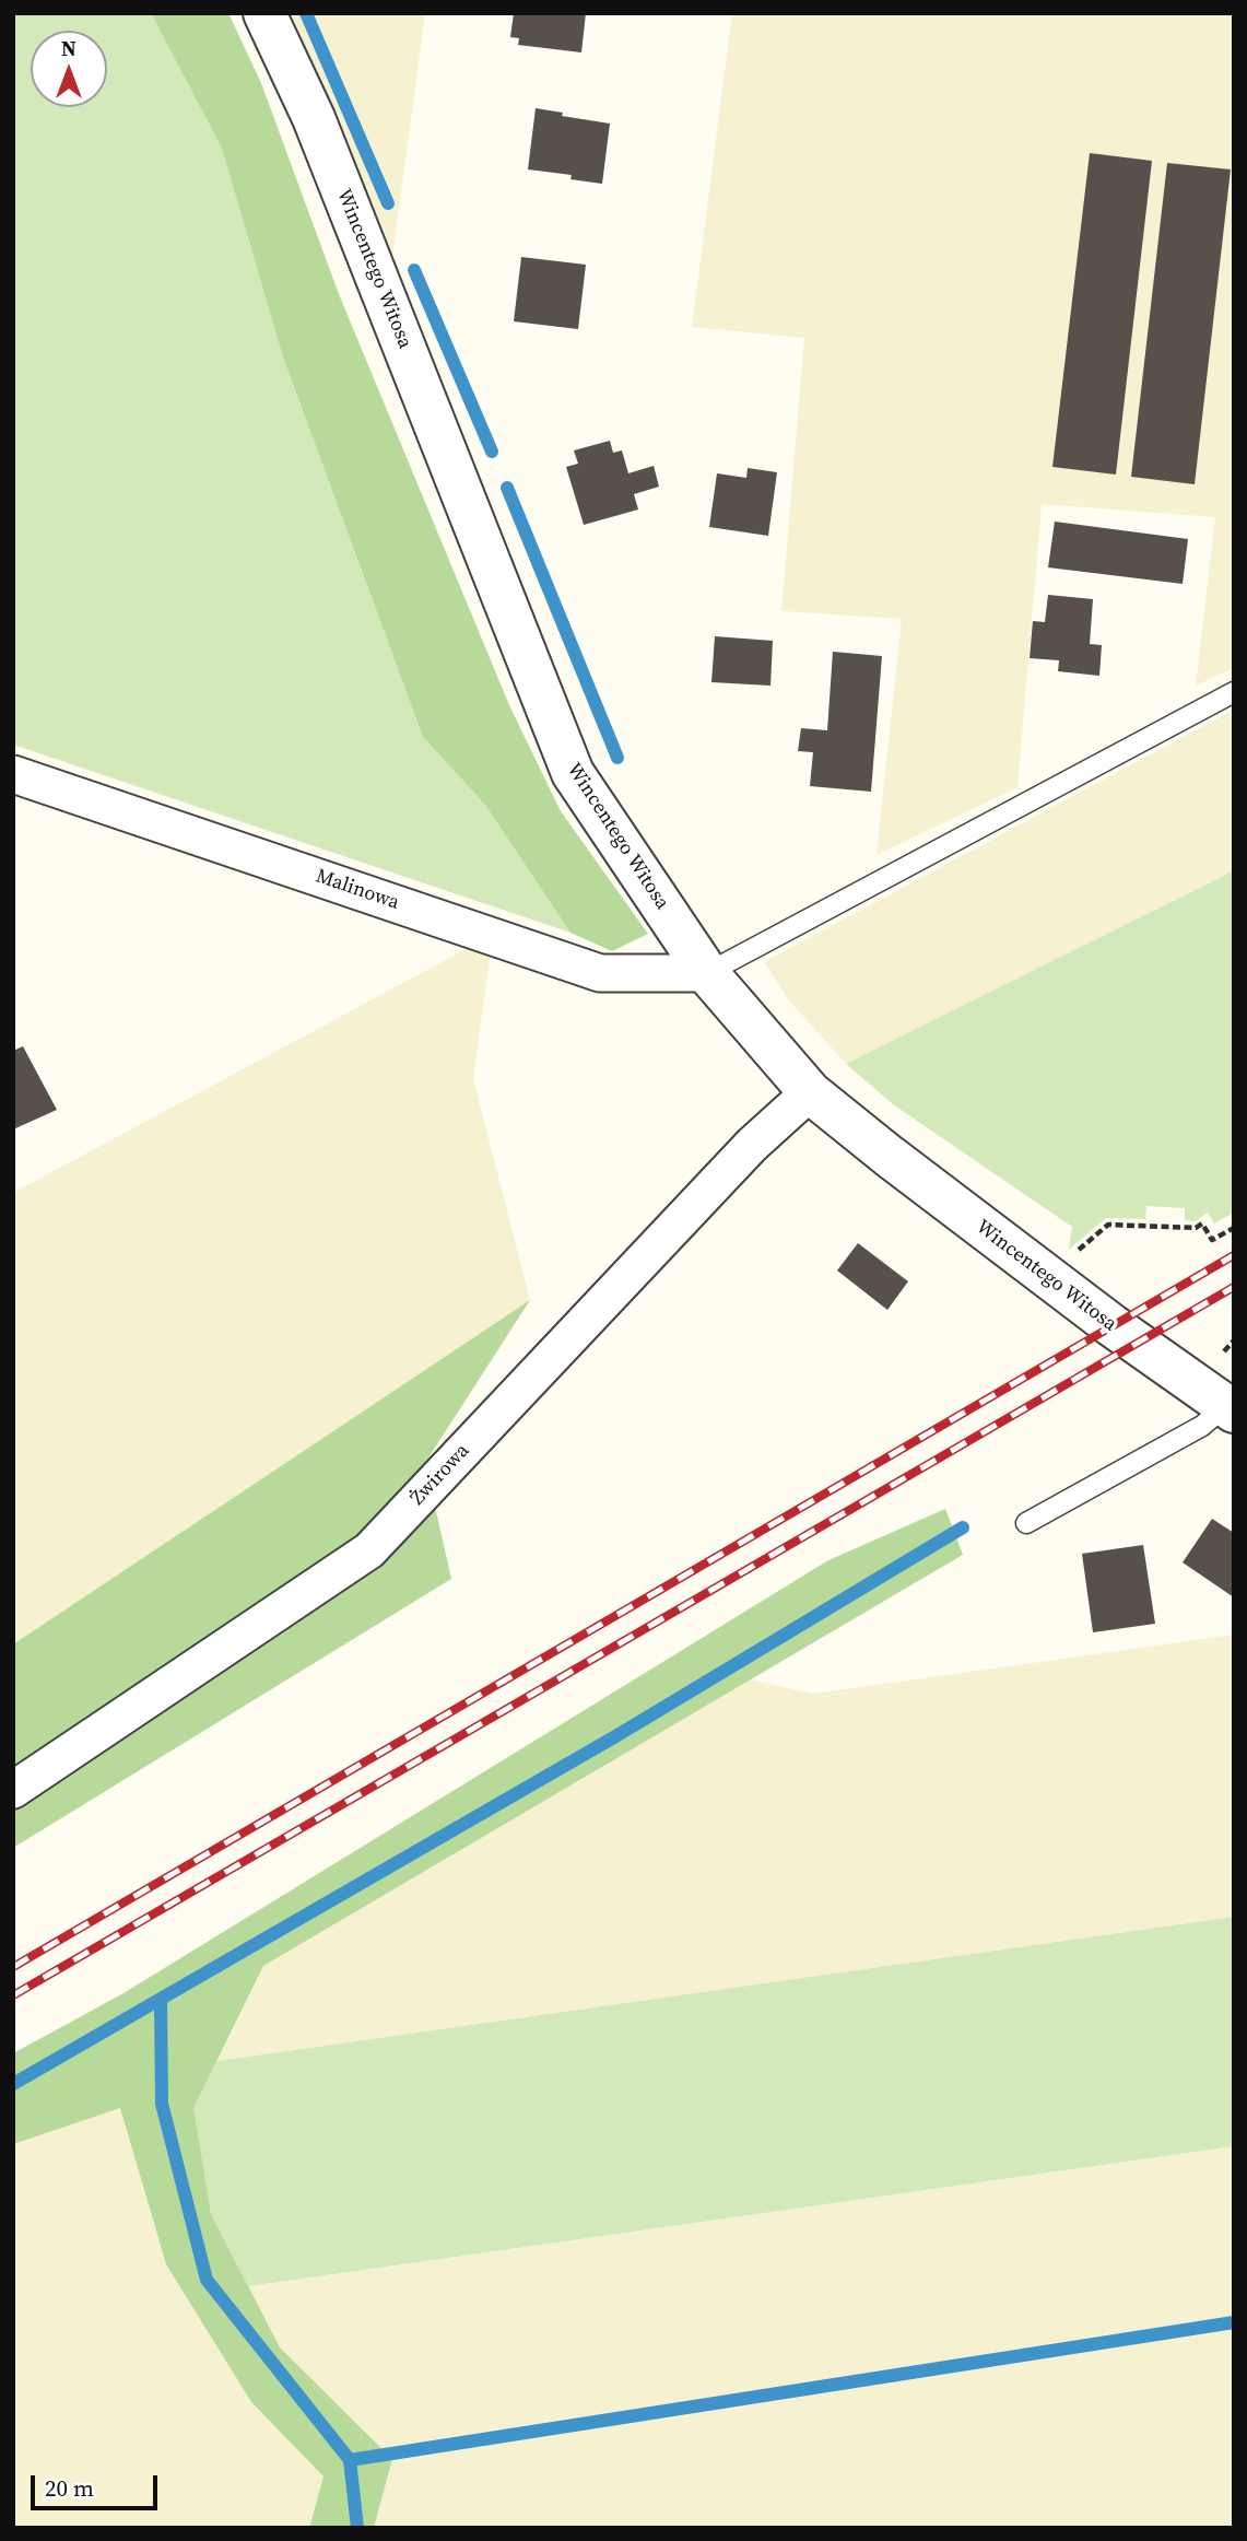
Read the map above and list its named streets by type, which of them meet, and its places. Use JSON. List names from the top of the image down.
{
  "streets": {
    "street": ["Wincentego Witosa", "Malinowa", "Żwirowa"]
  },
  "crossings": [
    ["Wincentego Witosa", "Malinowa"],
    ["Wincentego Witosa", "Żwirowa"]
  ],
  "scale_bar": "20 m",
  "north": "top"
}
